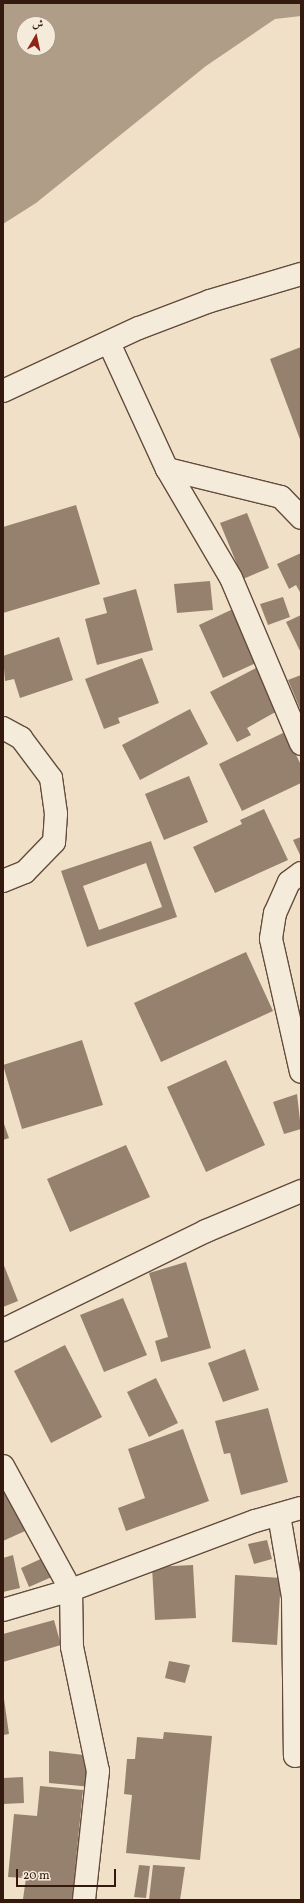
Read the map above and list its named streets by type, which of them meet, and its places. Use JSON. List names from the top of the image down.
{
  "scale_bar": "20 m",
  "north": "top"
}
